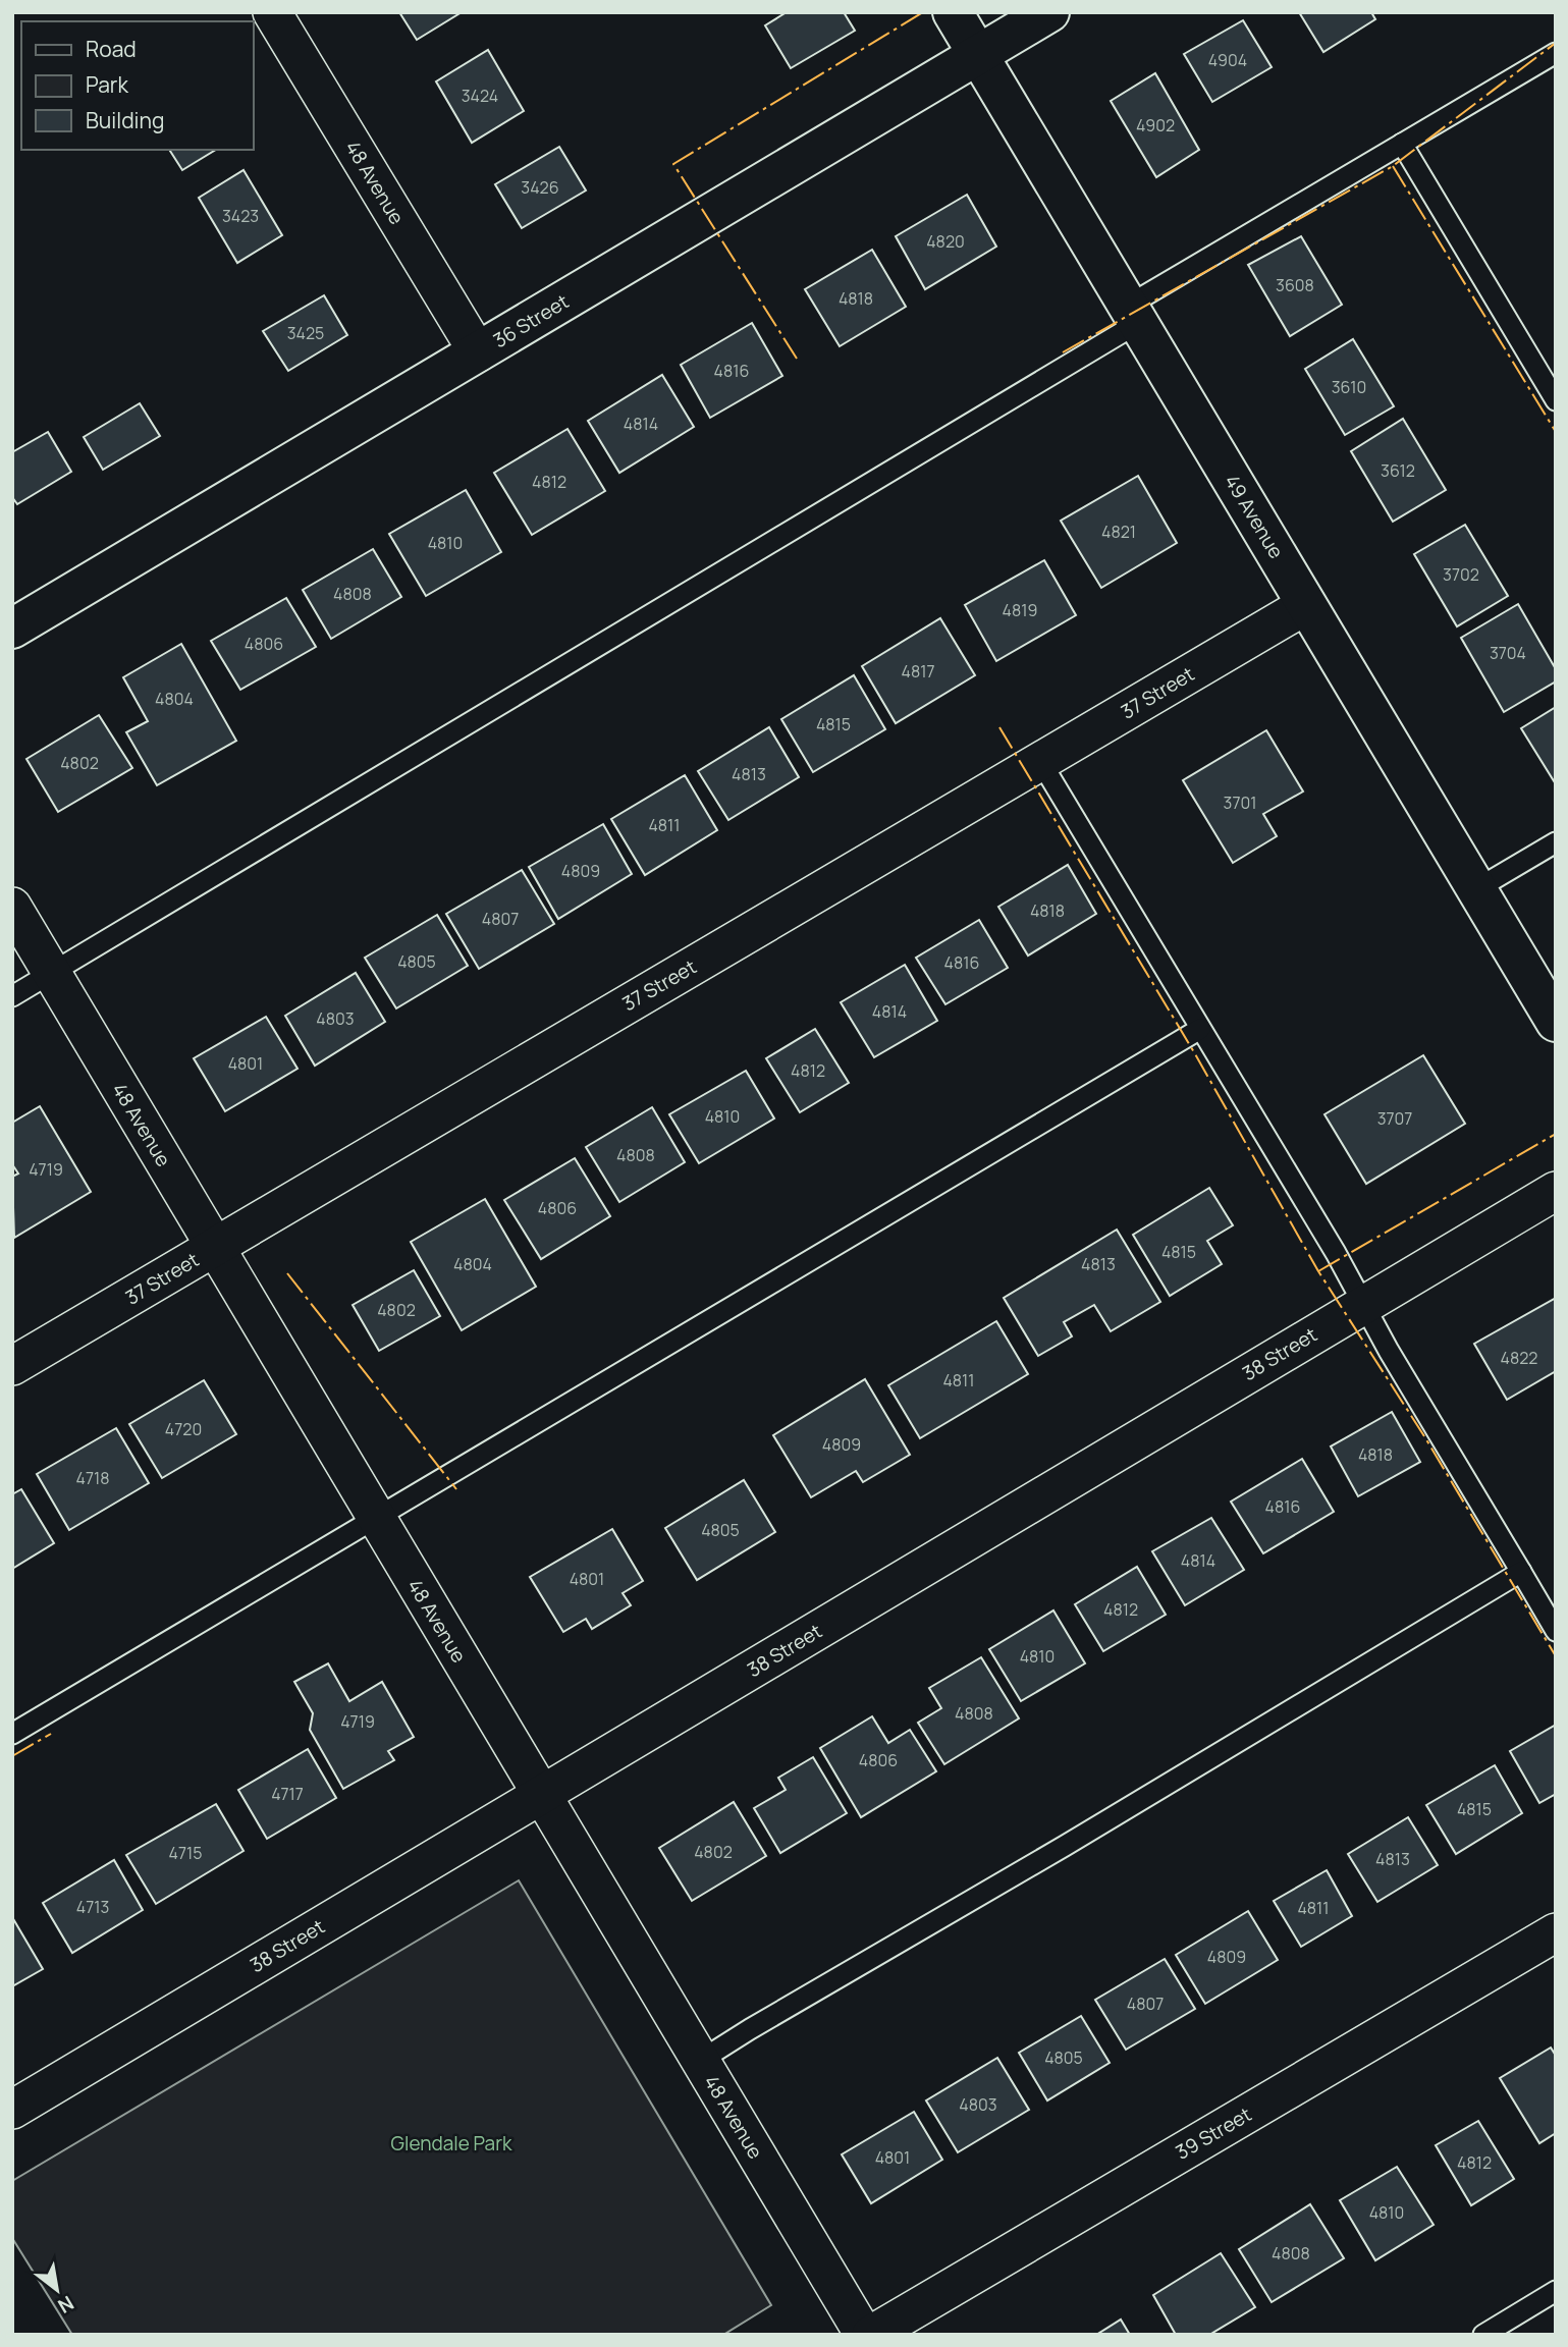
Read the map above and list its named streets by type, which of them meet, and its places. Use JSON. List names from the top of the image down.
{
  "streets": {
    "street": [
      "48 Avenue",
      "36 Street",
      "49 Avenue",
      "37 Street",
      "38 Street",
      "39 Street"
    ]
  },
  "crossings": [
    ["48 Avenue", "36 Street"],
    ["48 Avenue", "37 Street"],
    ["48 Avenue", "38 Street"],
    ["36 Street", "49 Avenue"],
    ["49 Avenue", "37 Street"]
  ],
  "parks": ["Glendale Park"],
  "house_numbers": [
    "4904",
    "3424",
    "4902",
    "3426",
    "3423",
    "4820",
    "3608",
    "4818",
    "3425",
    "4816",
    "3610",
    "4814",
    "3612",
    "4812",
    "4821",
    "4810",
    "3702",
    "4808",
    "4819",
    "4806",
    "3704",
    "4817",
    "4804",
    "4815",
    "4802",
    "4813",
    "3701",
    "4811",
    "4809",
    "4818",
    "4807",
    "4805",
    "4816",
    "4814",
    "4803",
    "4801",
    "4812",
    "4810",
    "3707",
    "4808",
    "4719",
    "4806",
    "4815",
    "4804",
    "4813",
    "4802",
    "4822",
    "4811",
    "4720",
    "4809",
    "4818",
    "4718",
    "4816",
    "4805",
    "4814",
    "4801",
    "4812",
    "4810",
    "4808",
    "4719",
    "4806",
    "4717",
    "4815",
    "4802",
    "4715",
    "4813",
    "4713",
    "4811",
    "4809",
    "4807",
    "4805",
    "4803",
    "4801",
    "4812",
    "4810",
    "4808"
  ],
  "legend": ["Road", "Park", "Building"],
  "north": "bottom right"
}
